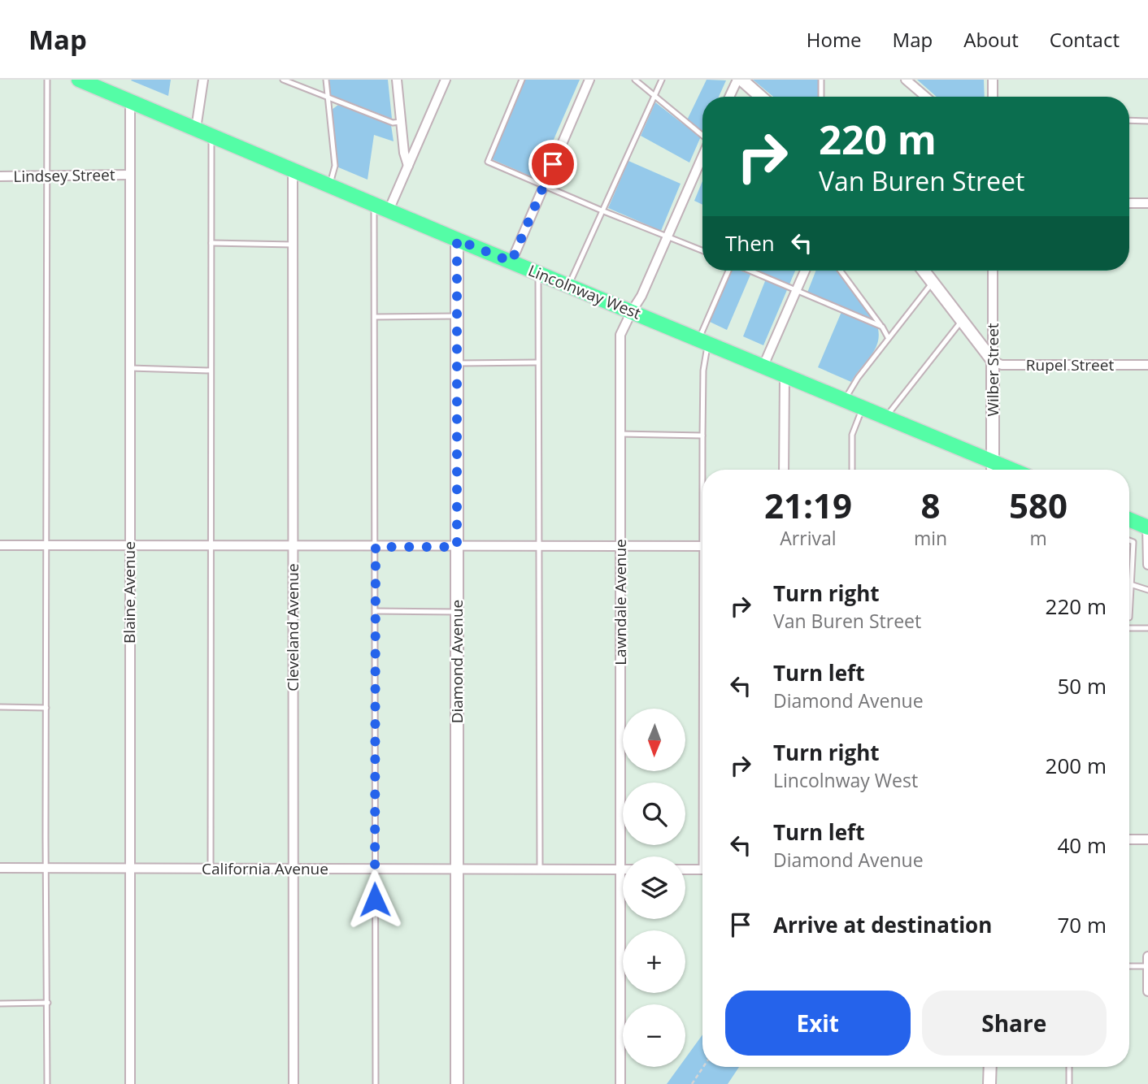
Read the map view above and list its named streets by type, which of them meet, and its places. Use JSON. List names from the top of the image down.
{
  "streets": {
    "main road": ["Lincolnway West"],
    "street": [
      "Lindsey Street",
      "Rupel Street",
      "Wilber Street",
      "Blaine Avenue",
      "Lawndale Avenue",
      "Cleveland Avenue",
      "Diamond Avenue",
      "California Avenue"
    ]
  },
  "crossings": [
    ["Lindsey Street", "Blaine Avenue"],
    ["Lincolnway West", "Wilber Street"],
    ["Lincolnway West", "Blaine Avenue"],
    ["Lincolnway West", "Lawndale Avenue"],
    ["Lincolnway West", "Cleveland Avenue"],
    ["Lincolnway West", "Diamond Avenue"],
    ["Rupel Street", "Wilber Street"],
    ["Blaine Avenue", "California Avenue"],
    ["Lawndale Avenue", "California Avenue"],
    ["Cleveland Avenue", "California Avenue"],
    ["Diamond Avenue", "California Avenue"]
  ],
  "north": "bottom",
  "page": {
    "header": "Map",
    "nav": [
      "Home",
      "Map",
      "About",
      "Contact"
    ],
    "turn": ["220 m", "Van Buren Street"],
    "then": "Then",
    "eta": [
      "21:19",
      "Arrival",
      "8",
      "min",
      "580",
      "m"
    ],
    "list": [
      {
        "name": "Turn right",
        "note": "Van Buren Street",
        "value": "220 m"
      },
      {
        "name": "Turn left",
        "note": "Diamond Avenue",
        "value": "50 m"
      },
      {
        "name": "Turn right",
        "note": "Lincolnway West",
        "value": "200 m"
      },
      {
        "name": "Turn left",
        "note": "Diamond Avenue",
        "value": "40 m"
      },
      {
        "name": "Arrive at destination",
        "value": "70 m"
      }
    ],
    "map_buttons": ["+", "−"],
    "buttons": ["Exit", "Share"]
  }
}
